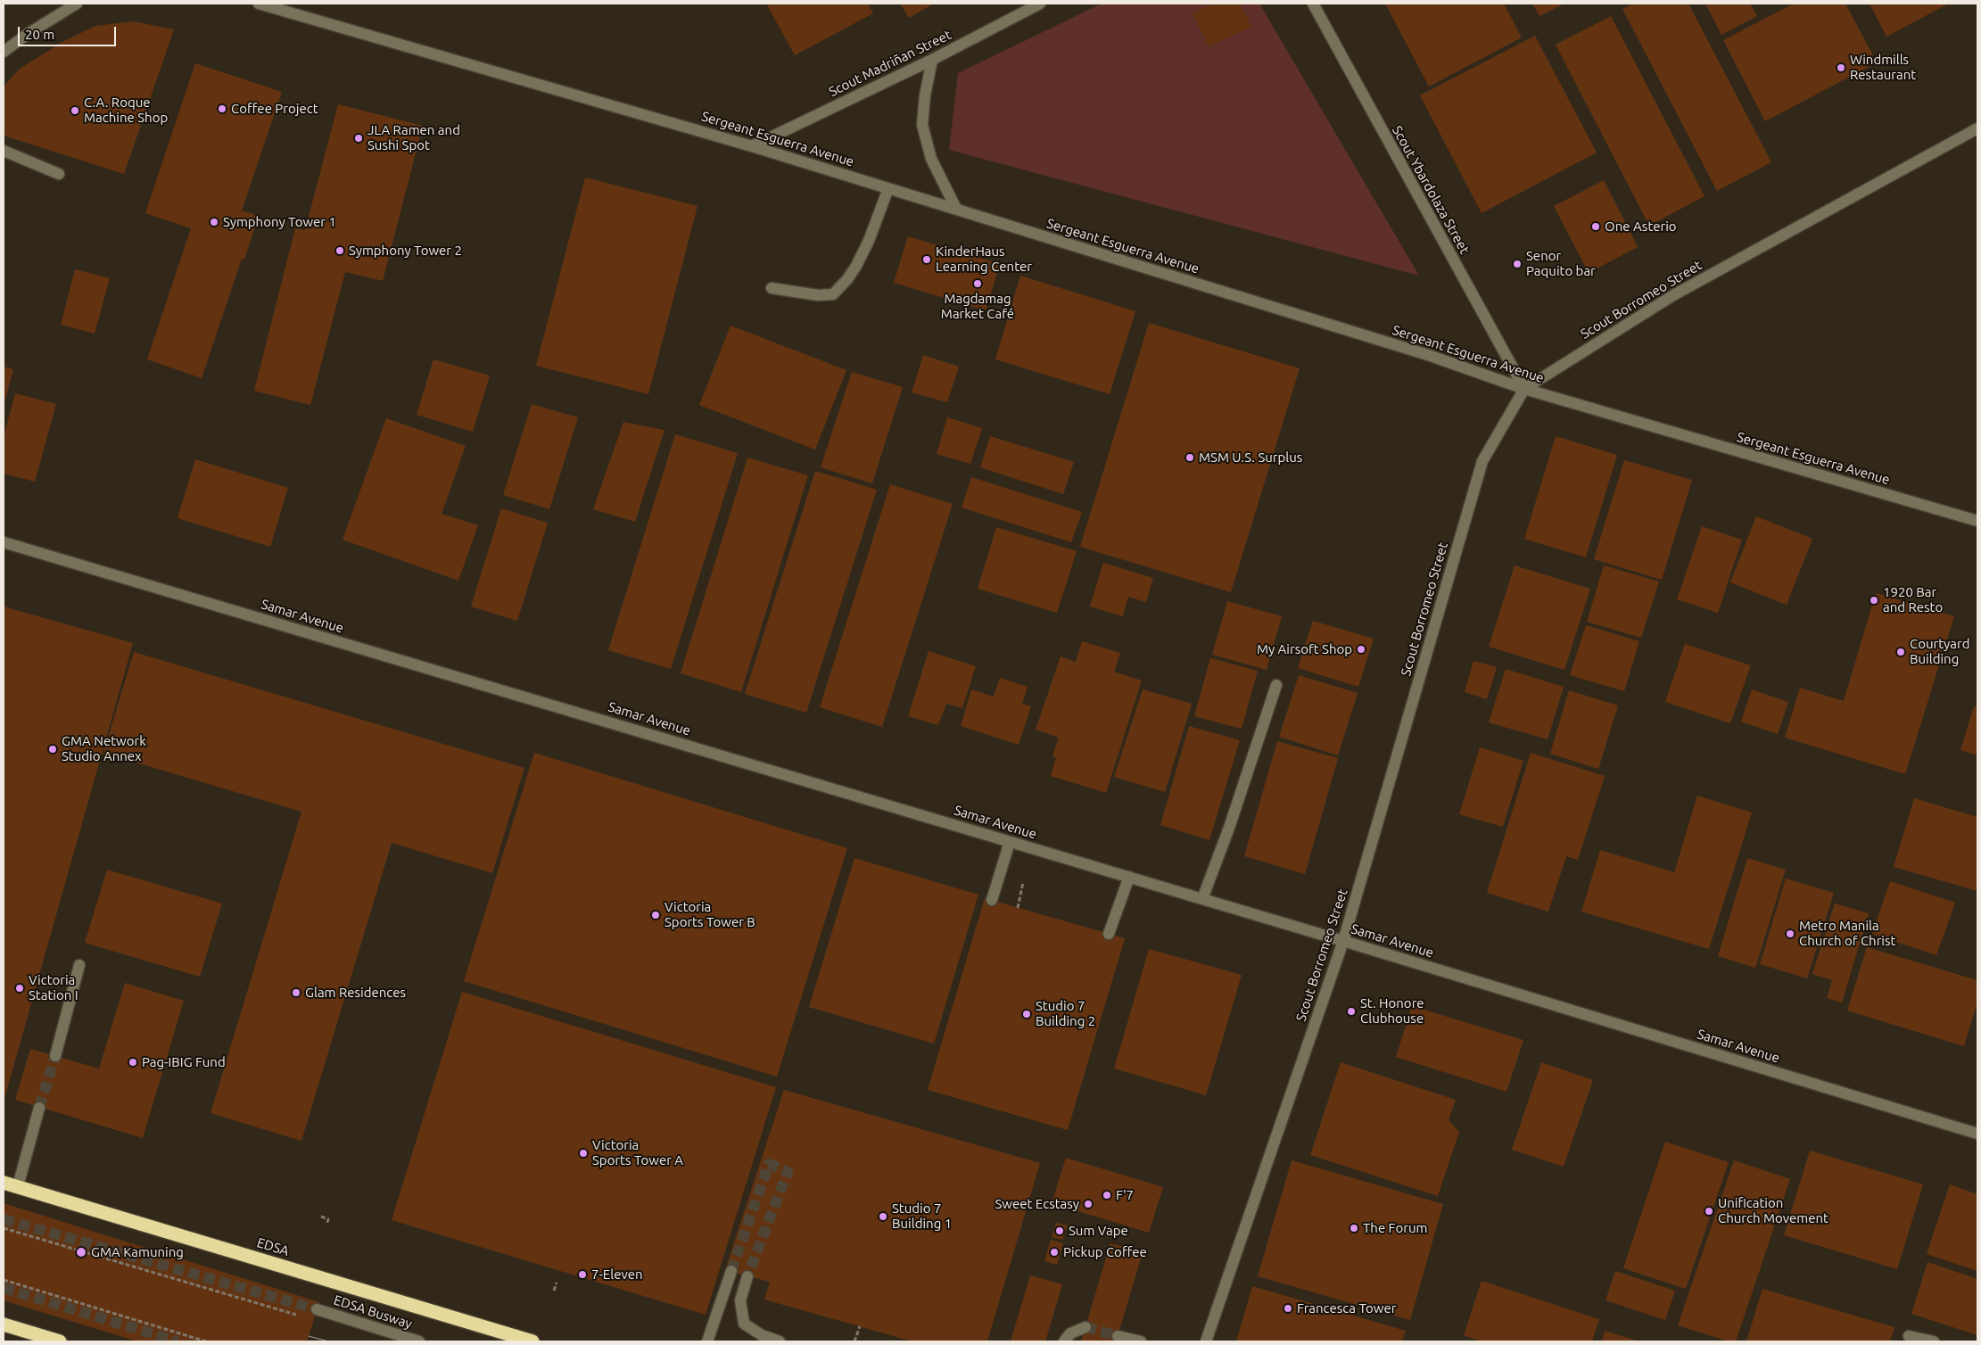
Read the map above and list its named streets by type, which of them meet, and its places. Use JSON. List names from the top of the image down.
{
  "streets": {
    "highway": ["EDSA"],
    "street": [
      "Scout Madriñan Street",
      "Sergeant Esguerra Avenue",
      "Scout Ybardolaza Street",
      "Scout Borromeo Street",
      "Samar Avenue",
      "EDSA Busway"
    ]
  },
  "crossings": [
    ["Scout Madriñan Street", "Sergeant Esguerra Avenue"],
    ["Sergeant Esguerra Avenue", "Scout Ybardolaza Street"],
    ["Sergeant Esguerra Avenue", "Scout Borromeo Street"],
    ["Scout Ybardolaza Street", "Scout Borromeo Street"],
    ["Scout Borromeo Street", "Samar Avenue"]
  ],
  "places": [
    "Windmills Restaurant",
    "Coffee Project",
    "C.A. Roque Machine Shop",
    "JLA Ramen and Sushi Spot",
    "Symphony Tower 1",
    "One Asterio",
    "Symphony Tower 2",
    "KinderHaus Learning Center",
    "Senor Paquito bar",
    "Magdamag Market Café",
    "MSM U.S. Surplus",
    "1920 Bar and Resto",
    "My Airsoft Shop",
    "Courtyard Building",
    "GMA Network Studio Annex",
    "Victoria Sports Tower B",
    "Metro Manila Church of Christ",
    "Victoria Station I",
    "Glam Residences",
    "St. Honore Clubhouse",
    "Studio 7 Building 2",
    "Pag-IBIG Fund",
    "Victoria Sports Tower A",
    "F'7",
    "Sweet Ecstasy",
    "Unification Church Movement",
    "Studio 7 Building 1",
    "The Forum",
    "Sum Vape",
    "GMA Kamuning",
    "Pickup Coffee",
    "7-Eleven",
    "Francesca Tower"
  ],
  "scale_bar": "20 m"
}
